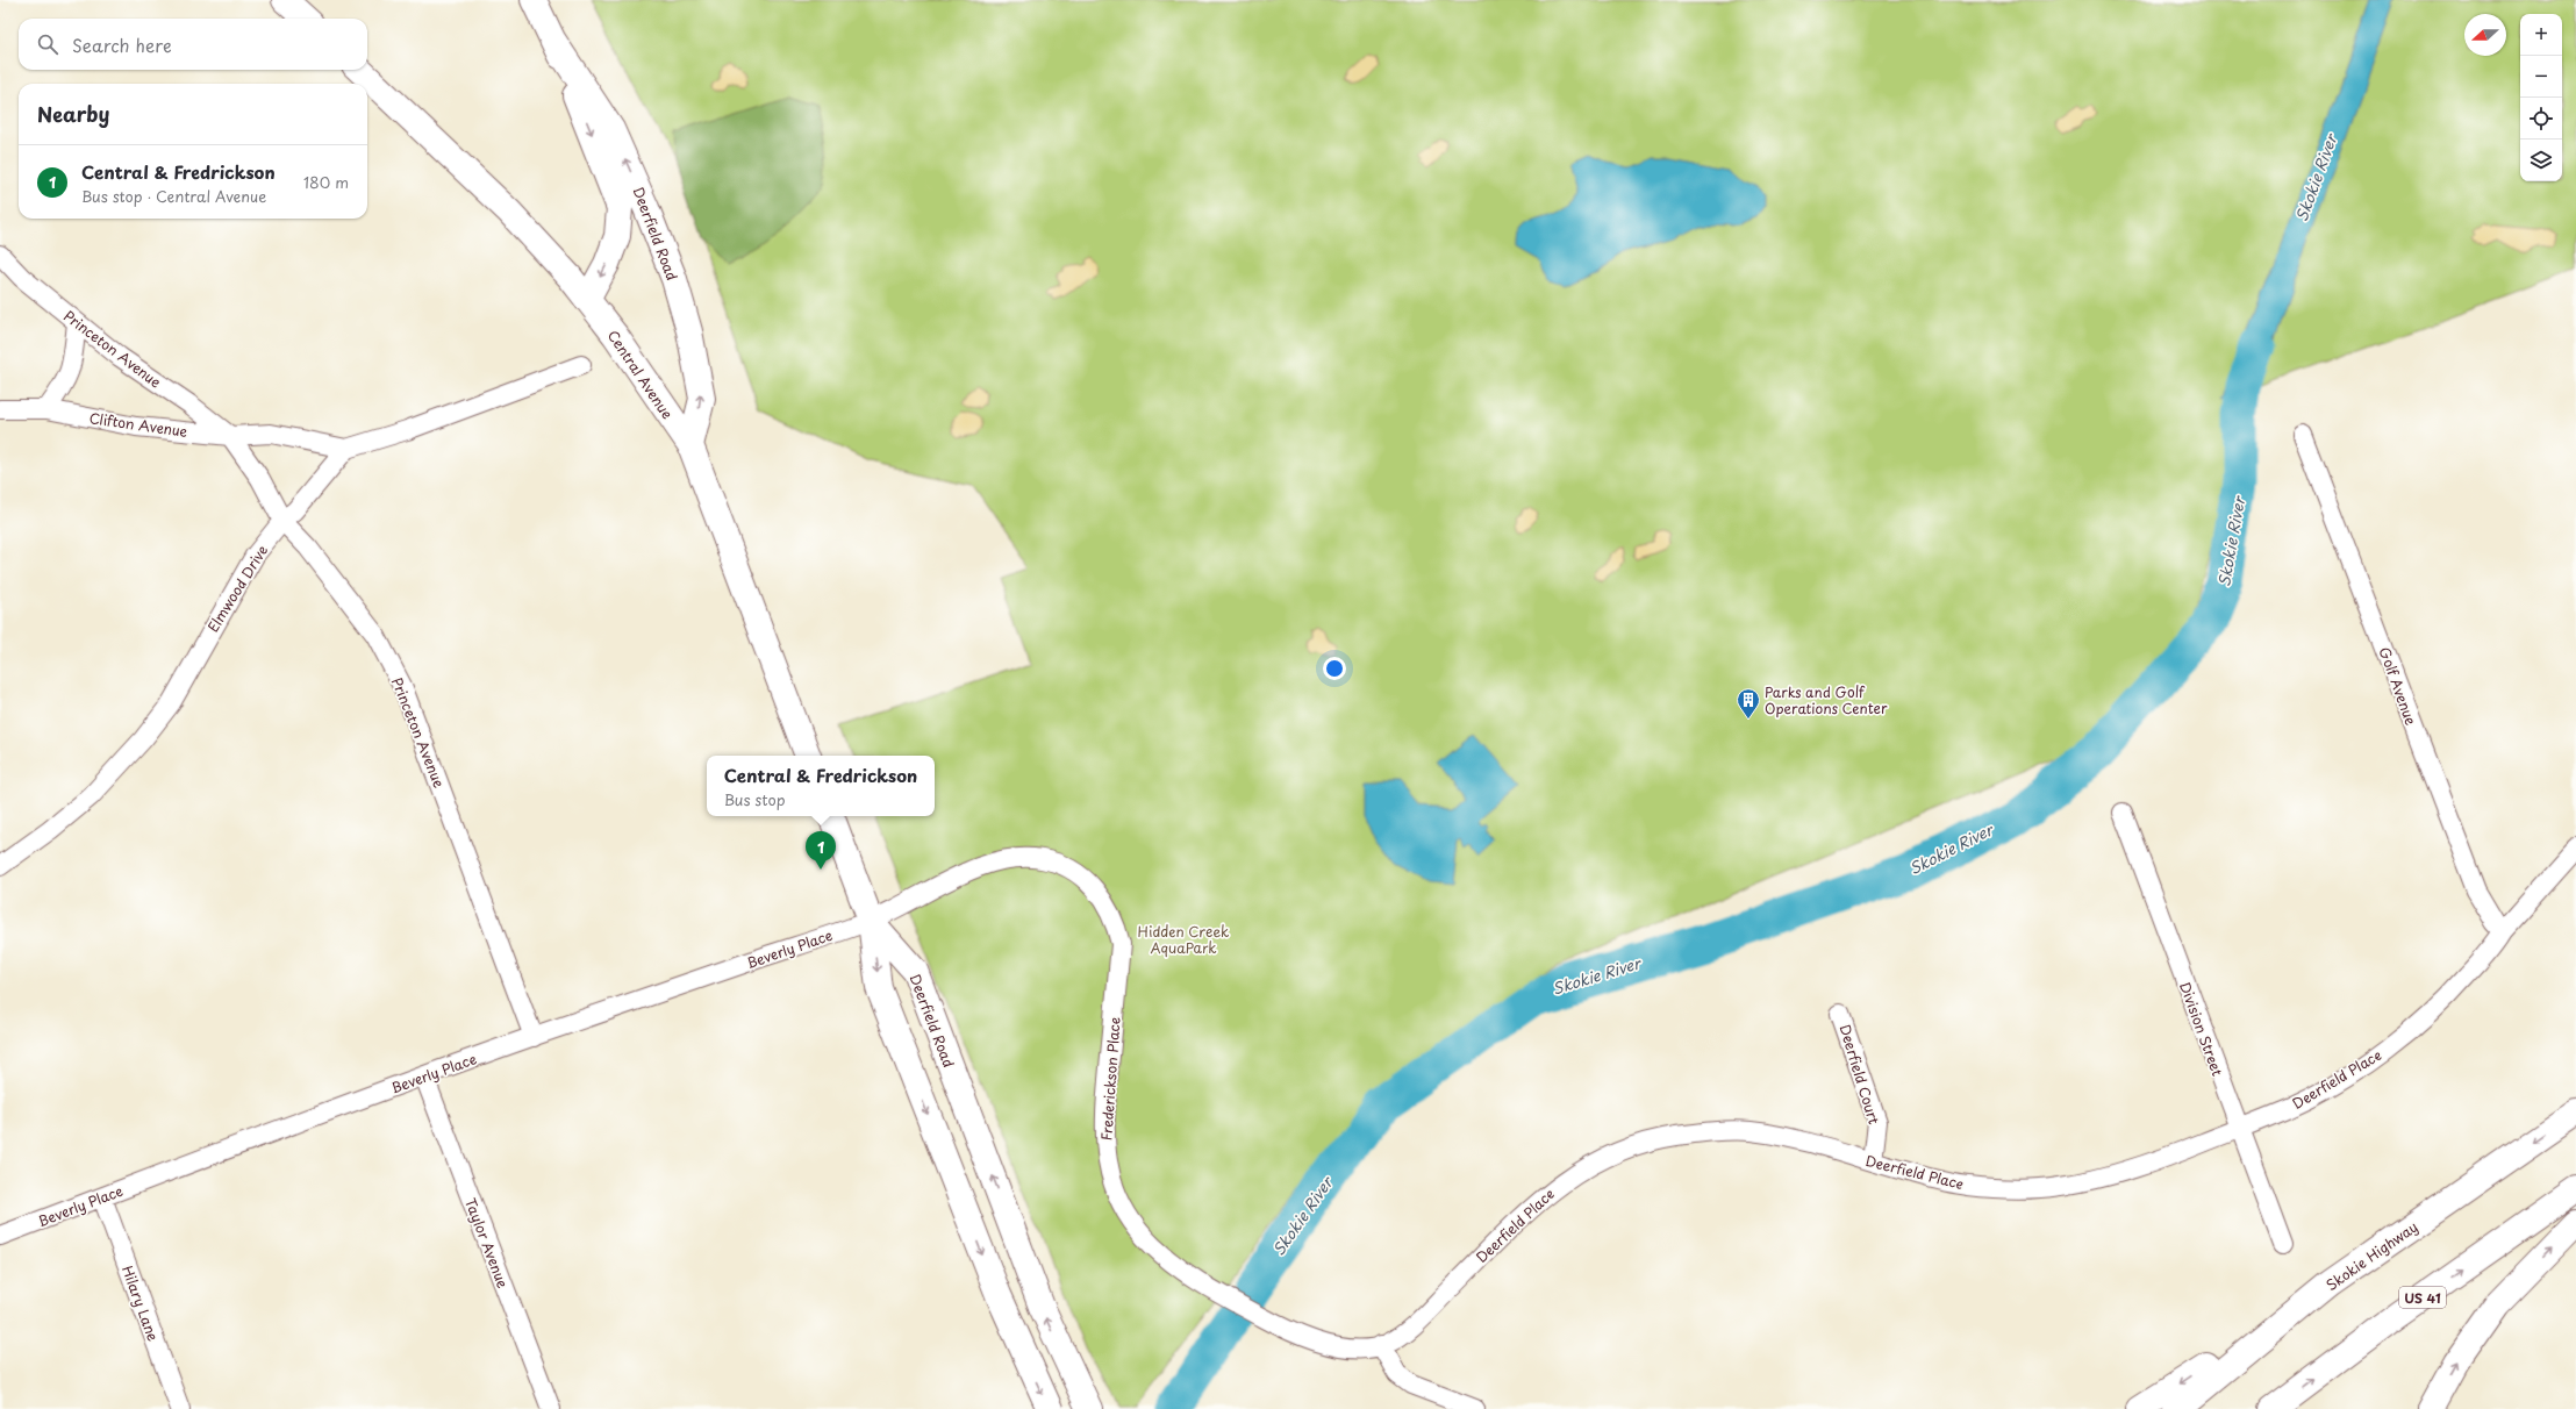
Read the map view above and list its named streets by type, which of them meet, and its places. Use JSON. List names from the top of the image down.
{
  "streets": {
    "main road": [
      "Deerfield Road",
      "Central Avenue",
      "Skokie Highway",
      "US 41"
    ],
    "street": [
      "Princeton Avenue",
      "Clifton Avenue",
      "Elmwood Drive",
      "Golf Avenue",
      "Beverly Place",
      "Division Street",
      "Deerfield Court",
      "Frederickson Place",
      "Deerfield Place",
      "Taylor Avenue",
      "Hilary Lane"
    ]
  },
  "crossings": [
    ["Deerfield Road", "Central Avenue"],
    ["Deerfield Road", "Beverly Place"],
    ["Deerfield Road", "Frederickson Place"],
    ["Princeton Avenue", "Clifton Avenue"],
    ["Princeton Avenue", "Elmwood Drive"],
    ["Princeton Avenue", "Beverly Place"],
    ["Golf Avenue", "Deerfield Place"],
    ["Beverly Place", "Frederickson Place"],
    ["Beverly Place", "Taylor Avenue"],
    ["Beverly Place", "Hilary Lane"],
    ["Division Street", "Deerfield Place"],
    ["Deerfield Court", "Deerfield Place"],
    ["Frederickson Place", "Deerfield Place"]
  ],
  "water": ["Skokie River"],
  "parks": ["Hidden Creek AquaPark"],
  "places": {
    "building": ["Parks and Golf Operations Center"]
  },
  "north": "left",
  "page": {
    "map_buttons": ["+", "−"],
    "search": "Search here",
    "heading": "Nearby",
    "list": [
      {
        "mark": "1",
        "name": "Central & Fredrickson",
        "note": "Bus stop · Central Avenue",
        "value": "180 m"
      }
    ],
    "popup": ["Central & Fredrickson", "Bus stop"],
    "pins": "1"
  }
}
